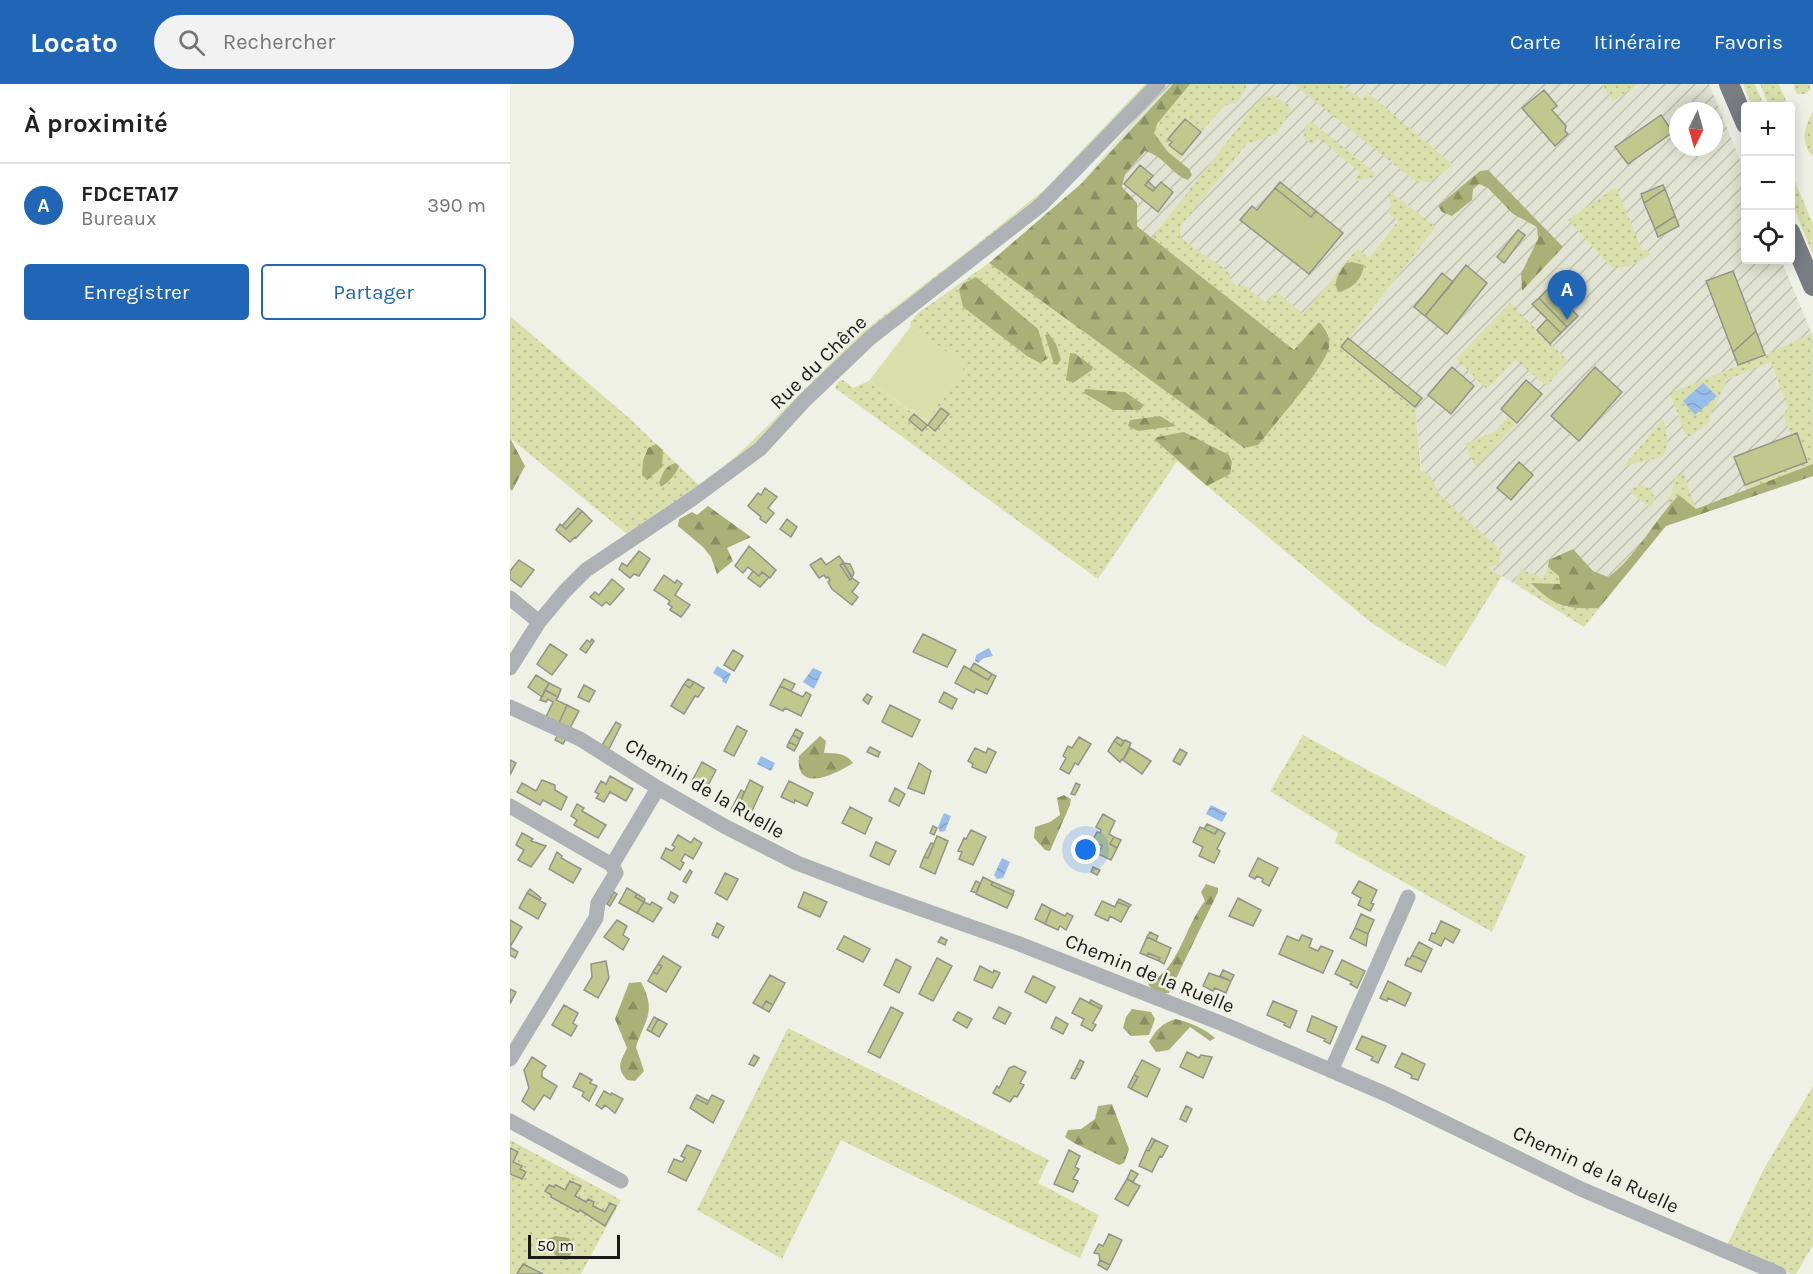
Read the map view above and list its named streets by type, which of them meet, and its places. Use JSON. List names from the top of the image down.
{
  "streets": {
    "street": ["Rue du Chêne", "Chemin de la Ruelle"]
  },
  "scale_bar": "50 m",
  "north": "bottom",
  "page": {
    "header": "Locato",
    "search": "Rechercher",
    "nav": ["Carte", "Itinéraire", "Favoris"],
    "heading": "À proximité",
    "map_buttons": ["+", "−"],
    "list": [
      {
        "mark": "A",
        "name": "FDCETA17",
        "note": "Bureaux",
        "value": "390 m"
      }
    ],
    "buttons": ["Enregistrer", "Partager"],
    "pins": "A",
    "scale": "50 m"
  }
}
